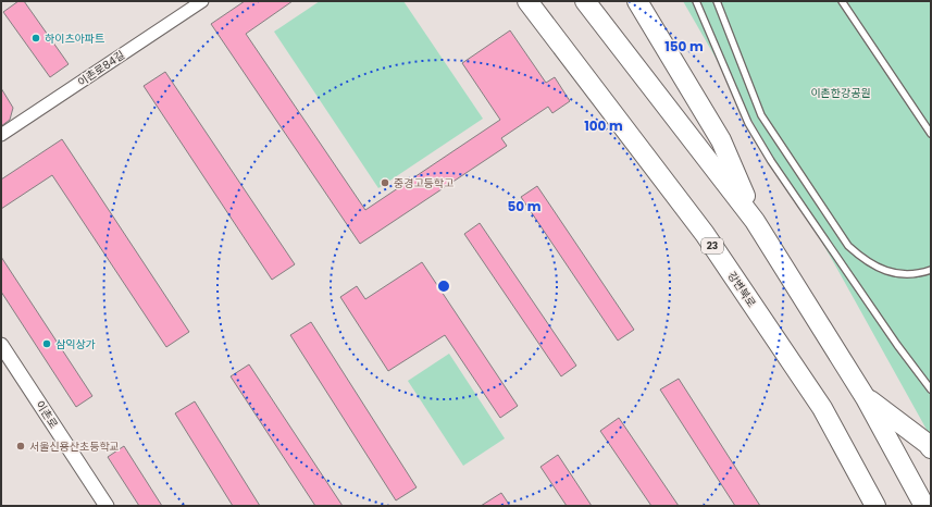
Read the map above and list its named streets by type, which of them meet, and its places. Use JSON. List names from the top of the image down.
{
  "streets": {
    "highway": ["23", "강변북로"],
    "street": ["이촌로84길", "이촌로"]
  },
  "parks": ["이촌한강공원"],
  "places": [
    "하이츠아파트",
    "중경고등학고",
    "삼익상가",
    "서울신용산초등학교"
  ],
  "rings": ["150 m", "100 m", "50 m"]
}
